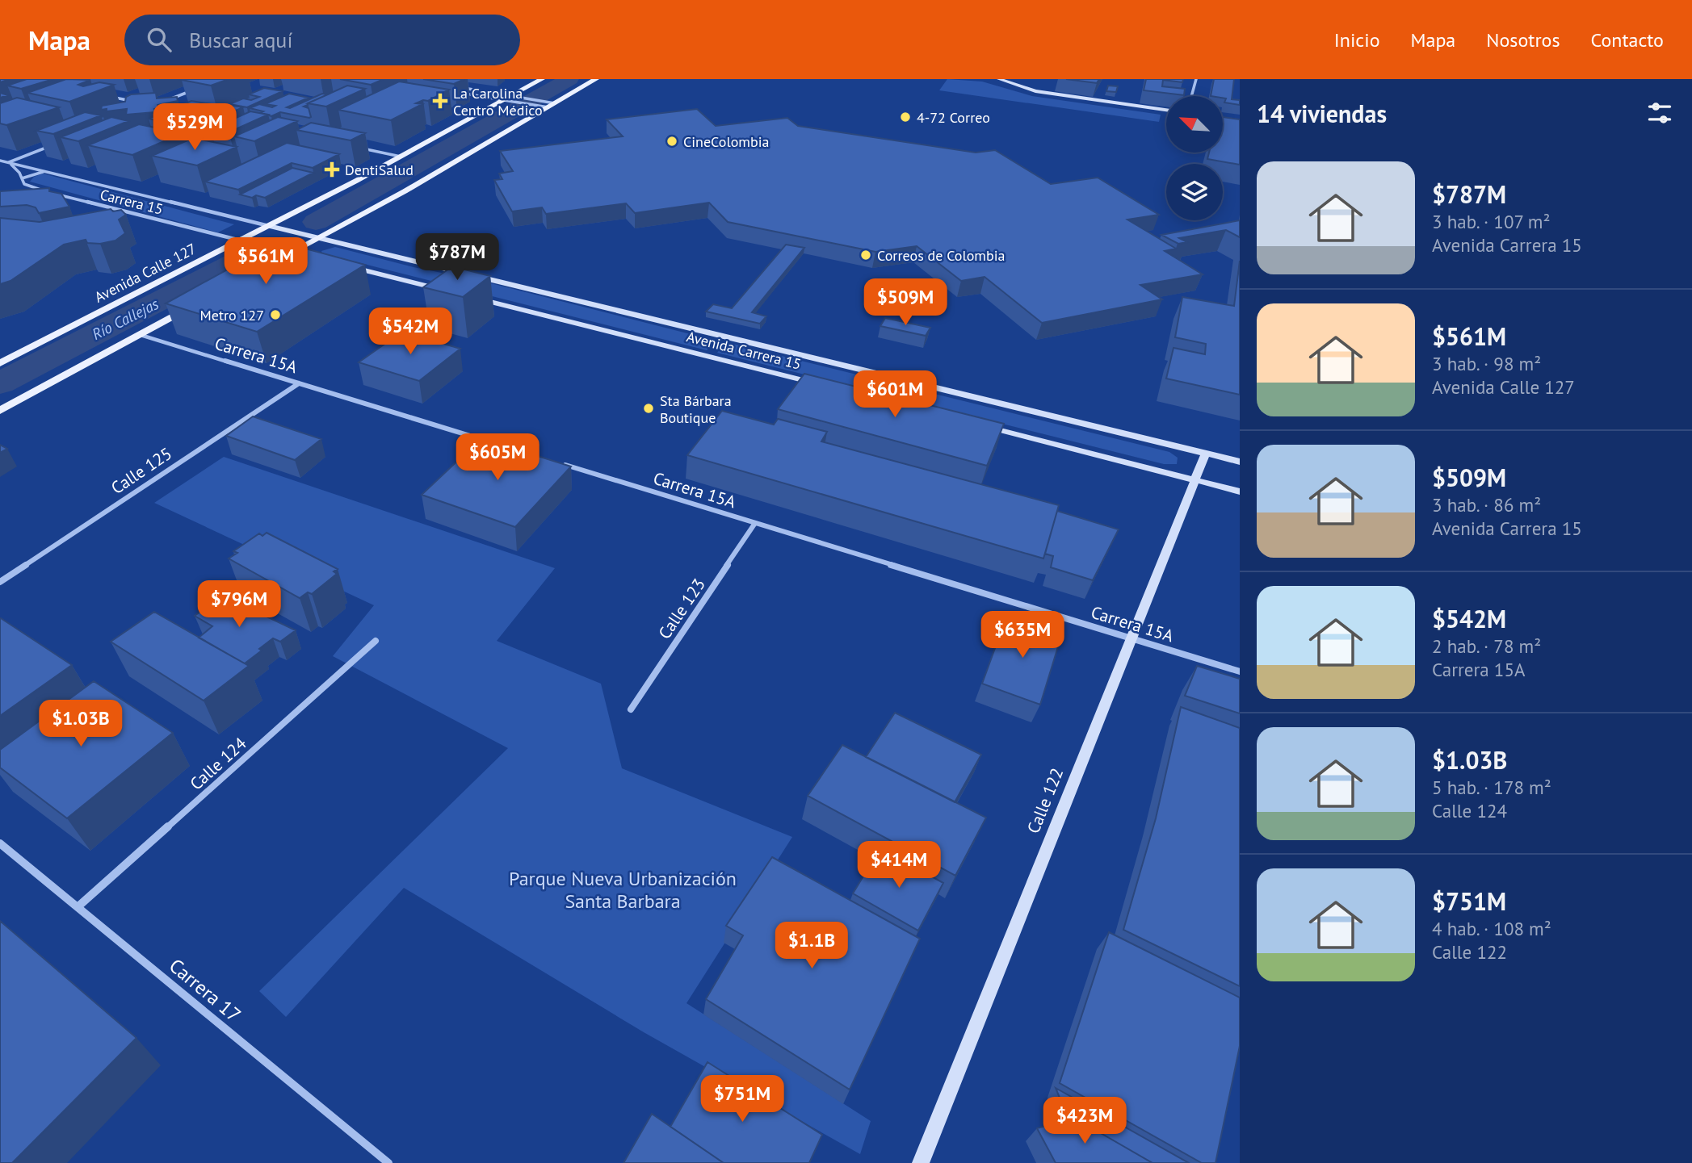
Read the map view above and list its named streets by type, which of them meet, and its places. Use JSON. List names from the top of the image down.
{
  "streets": {
    "main road": ["Avenida Calle 127", "Avenida Carrera 15", "Calle 122"],
    "street": [
      "Carrera 15",
      "Carrera 15A",
      "Calle 125",
      "Calle 123",
      "Calle 124",
      "Carrera 17"
    ]
  },
  "crossings": [
    ["Carrera 15", "Avenida Calle 127"],
    ["Carrera 15", "Avenida Carrera 15"],
    ["Avenida Calle 127", "Avenida Carrera 15"],
    ["Avenida Carrera 15", "Calle 122"],
    ["Carrera 15A", "Calle 125"],
    ["Carrera 15A", "Calle 123"],
    ["Carrera 15A", "Calle 122"],
    ["Calle 124", "Carrera 17"]
  ],
  "water": ["Río Callejas"],
  "parks": ["Parque Nueva Urbanización Santa Barbara"],
  "places": {
    "health": ["La Carolina Centro Médico", "DentiSalud"],
    "other": [
      "4-72 Correo",
      "CineColombia",
      "Correos de Colombia",
      "Metro 127",
      "Sta Bárbara Boutique"
    ]
  },
  "north": "top left",
  "page": {
    "header": "Mapa",
    "search": "Buscar aquí",
    "nav": [
      "Inicio",
      "Mapa",
      "Nosotros",
      "Contacto"
    ],
    "heading": "14 viviendas",
    "price": [
      "$529M",
      "$787M",
      "$561M",
      "$509M",
      "$542M",
      "$601M",
      "$605M",
      "$796M",
      "$635M",
      "$1.03B",
      "$414M",
      "$1.1B",
      "$751M",
      "$423M"
    ],
    "list": [
      {
        "name": "$787M",
        "note": "3 hab. · 107 m² · Avenida Carrera 15"
      },
      {
        "name": "$561M",
        "note": "3 hab. · 98 m² · Avenida Calle 127"
      },
      {
        "name": "$509M",
        "note": "3 hab. · 86 m² · Avenida Carrera 15"
      },
      {
        "name": "$542M",
        "note": "2 hab. · 78 m² · Carrera 15A"
      },
      {
        "name": "$1.03B",
        "note": "5 hab. · 178 m² · Calle 124"
      },
      {
        "name": "$751M",
        "note": "4 hab. · 108 m² · Calle 122"
      }
    ]
  }
}
